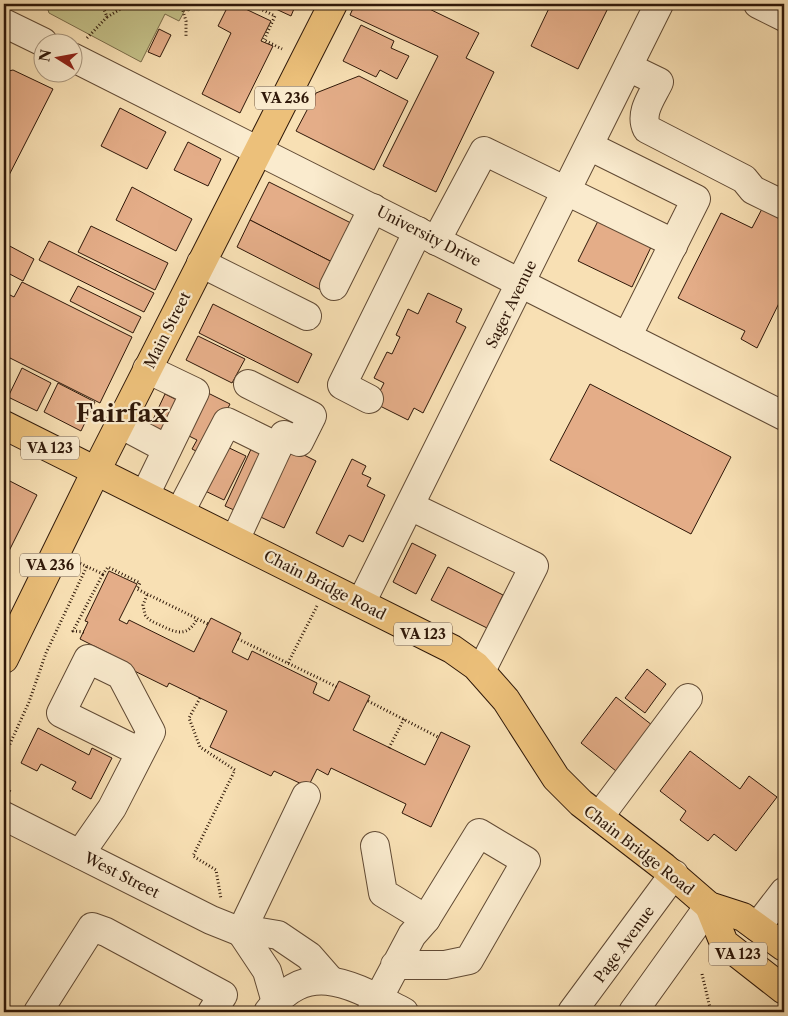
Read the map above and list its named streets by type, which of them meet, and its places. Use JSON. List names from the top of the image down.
{
  "streets": {
    "main road": [
      "VA 236",
      "Main Street",
      "VA 123",
      "Chain Bridge Road"
    ],
    "street": [
      "University Drive",
      "Sager Avenue",
      "West Street",
      "Page Avenue"
    ]
  },
  "crossings": [
    ["University Drive", "Sager Avenue"],
    ["University Drive", "Main Street"],
    ["Sager Avenue", "Chain Bridge Road"],
    ["Main Street", "Chain Bridge Road"],
    ["Chain Bridge Road", "Page Avenue"]
  ],
  "districts": ["Fairfax"],
  "north": "left"
}
